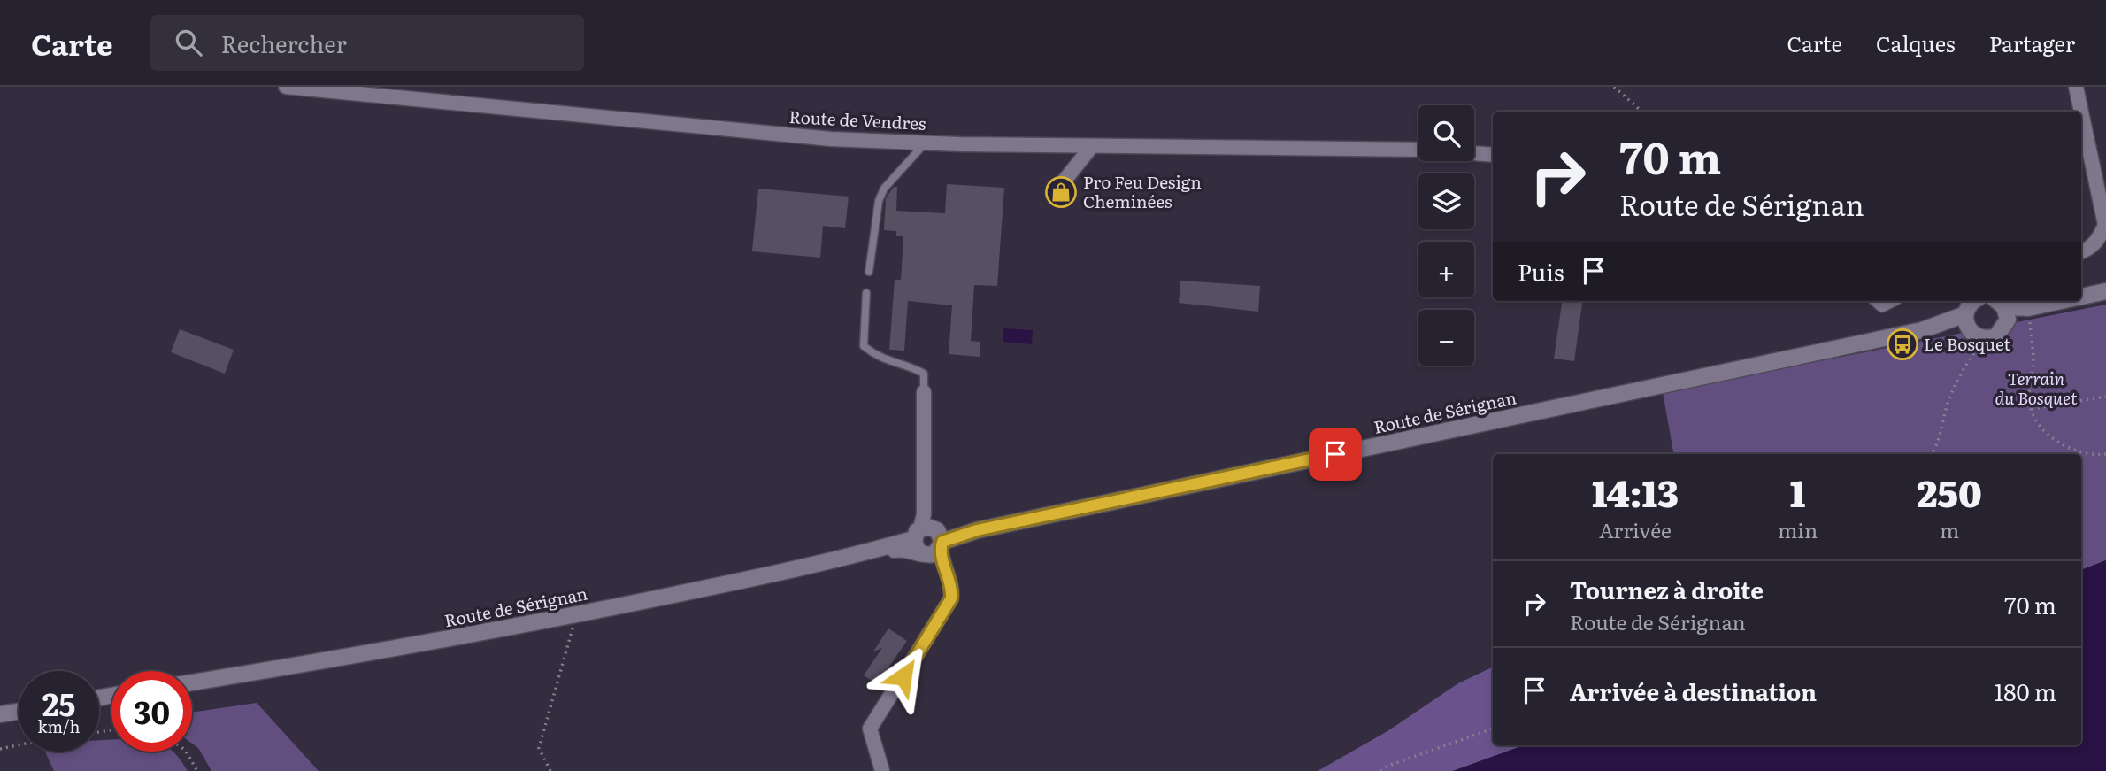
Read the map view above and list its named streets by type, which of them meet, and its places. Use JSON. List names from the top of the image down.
{
  "streets": {
    "main road": ["Route de Sérignan"],
    "street": ["Route de Vendres"]
  },
  "parks": ["Terrain du Bosquet"],
  "places": {
    "shop": ["Pro Feu Design Cheminées"],
    "bus stop": ["Le Bosquet"]
  },
  "page": {
    "header": "Carte",
    "search": "Rechercher",
    "nav": ["Carte", "Calques", "Partager"],
    "map_buttons": ["+", "−"],
    "turn": ["70 m", "Route de Sérignan"],
    "then": "Puis",
    "eta": [
      "14:13",
      "Arrivée",
      "1",
      "min",
      "250",
      "m"
    ],
    "list": [
      {
        "name": "Tournez à droite",
        "note": "Route de Sérignan",
        "value": "70 m"
      },
      {
        "name": "Arrivée à destination",
        "value": "180 m"
      }
    ],
    "speed": "25 km/h",
    "limit": "30"
  }
}
